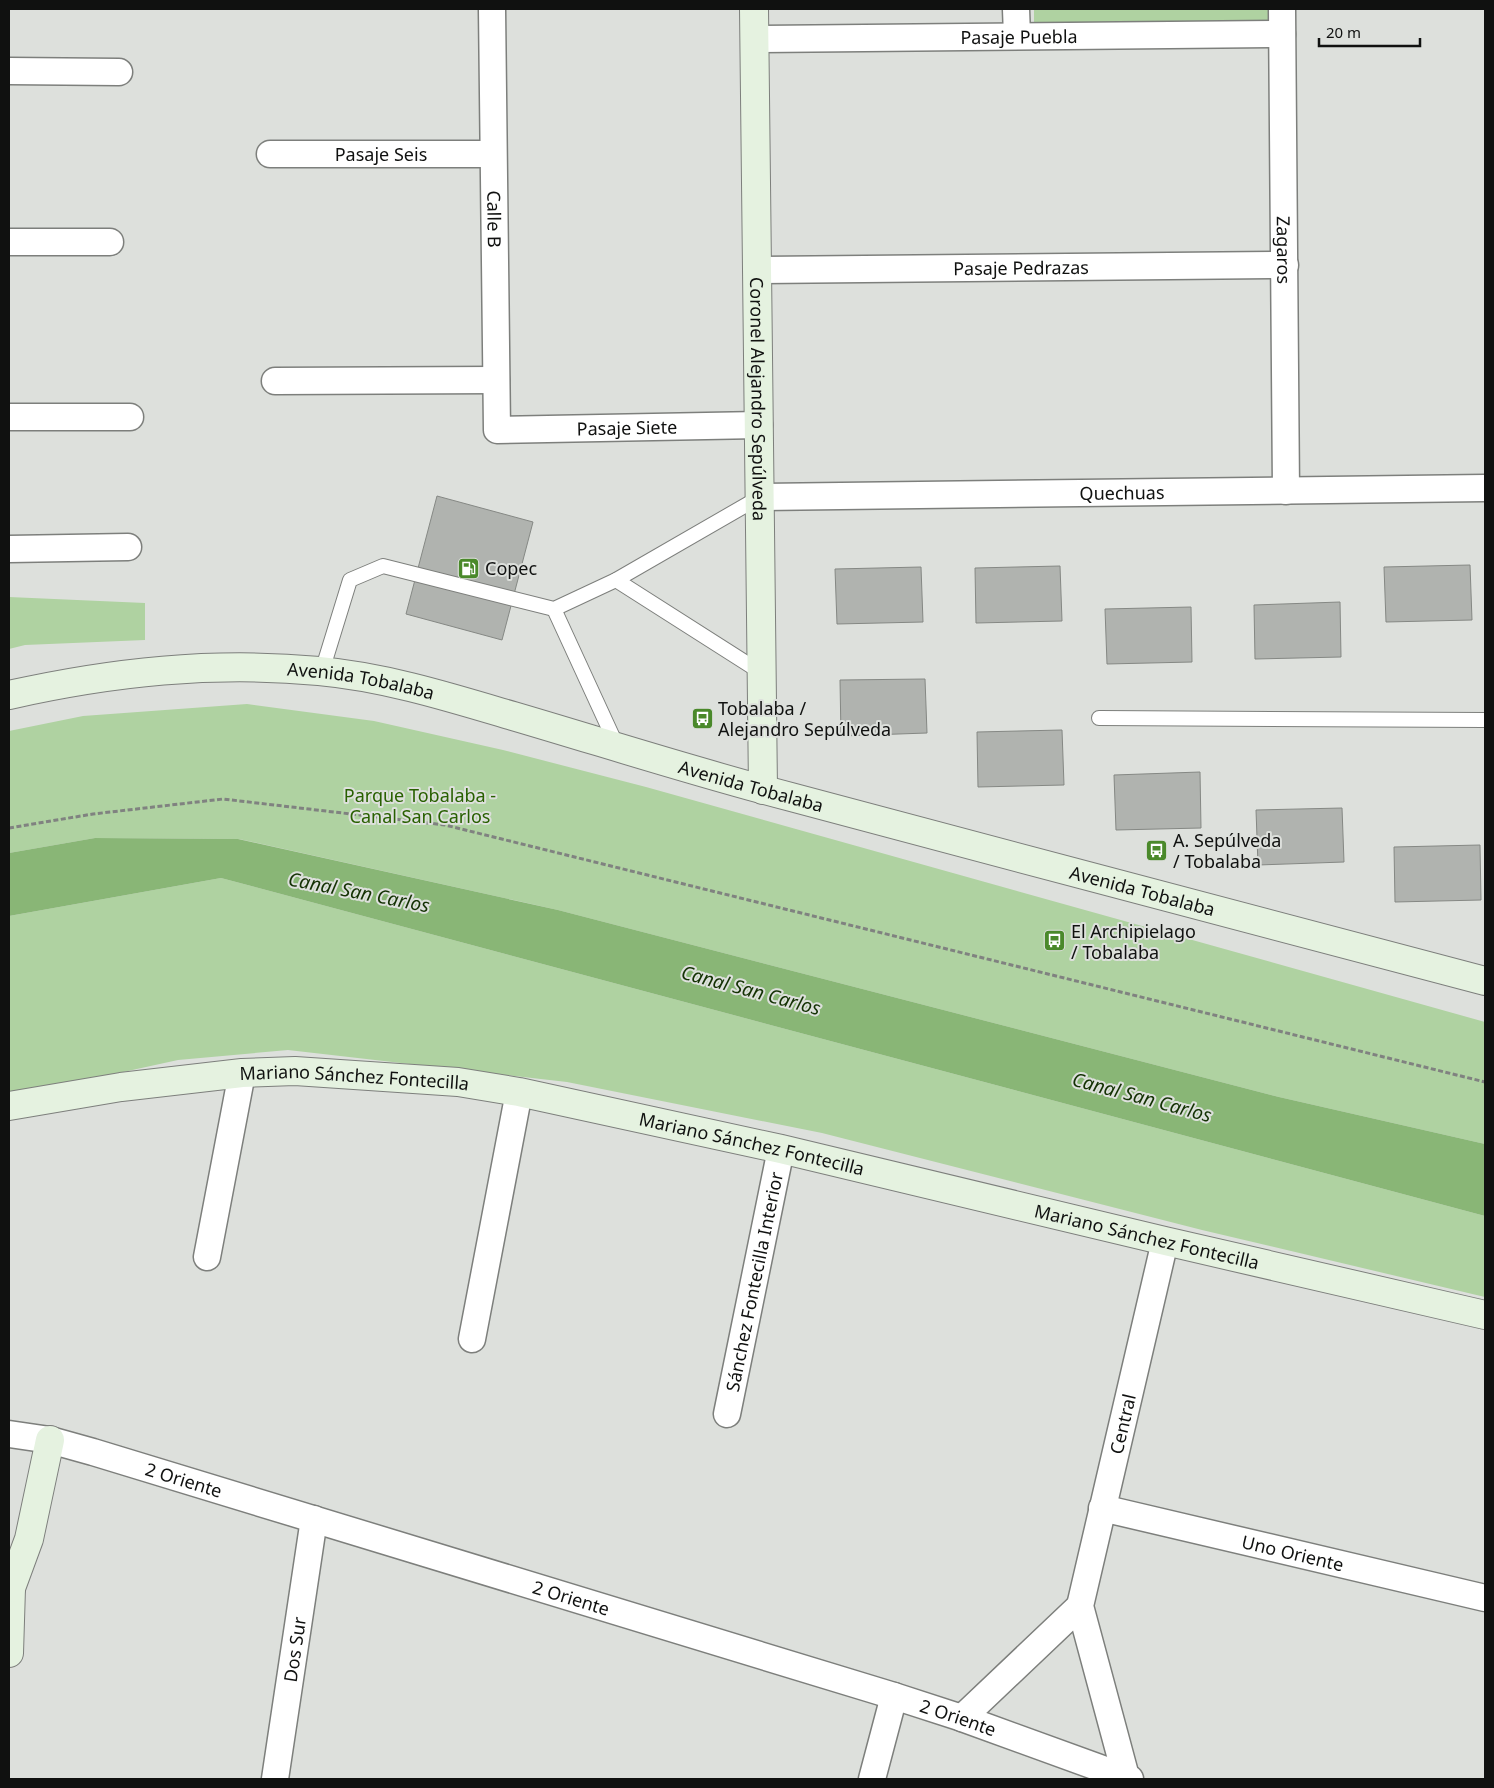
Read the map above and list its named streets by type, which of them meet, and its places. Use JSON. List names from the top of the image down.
{
  "streets": {
    "street": [
      "Pasaje Puebla",
      "Pasaje Seis",
      "Calle B",
      "Zagaros",
      "Pasaje Pedrazas",
      "Coronel Alejandro Sepúlveda",
      "Pasaje Siete",
      "Quechuas",
      "Avenida Tobalaba",
      "Mariano Sánchez Fontecilla",
      "Sánchez Fontecilla Interior",
      "Central",
      "2 Oriente",
      "Uno Oriente",
      "Dos Sur"
    ]
  },
  "crossings": [
    ["Pasaje Puebla", "Zagaros"],
    ["Pasaje Puebla", "Coronel Alejandro Sepúlveda"],
    ["Pasaje Seis", "Calle B"],
    ["Calle B", "Pasaje Siete"],
    ["Zagaros", "Pasaje Pedrazas"],
    ["Zagaros", "Quechuas"],
    ["Pasaje Pedrazas", "Coronel Alejandro Sepúlveda"],
    ["Coronel Alejandro Sepúlveda", "Pasaje Siete"],
    ["Coronel Alejandro Sepúlveda", "Quechuas"],
    ["Coronel Alejandro Sepúlveda", "Avenida Tobalaba"],
    ["Mariano Sánchez Fontecilla", "Sánchez Fontecilla Interior"],
    ["Mariano Sánchez Fontecilla", "Central"],
    ["Central", "2 Oriente"],
    ["Central", "Uno Oriente"],
    ["2 Oriente", "Dos Sur"]
  ],
  "water": ["Canal San Carlos"],
  "parks": ["Parque Tobalaba - Canal San Carlos"],
  "places": {
    "fuel station": ["Copec"],
    "bus stop": ["Tobalaba / Alejandro Sepúlveda", "A. Sepúlveda / Tobalaba", "El Archipielago / Tobalaba"]
  },
  "scale_bar": "20 m"
}
